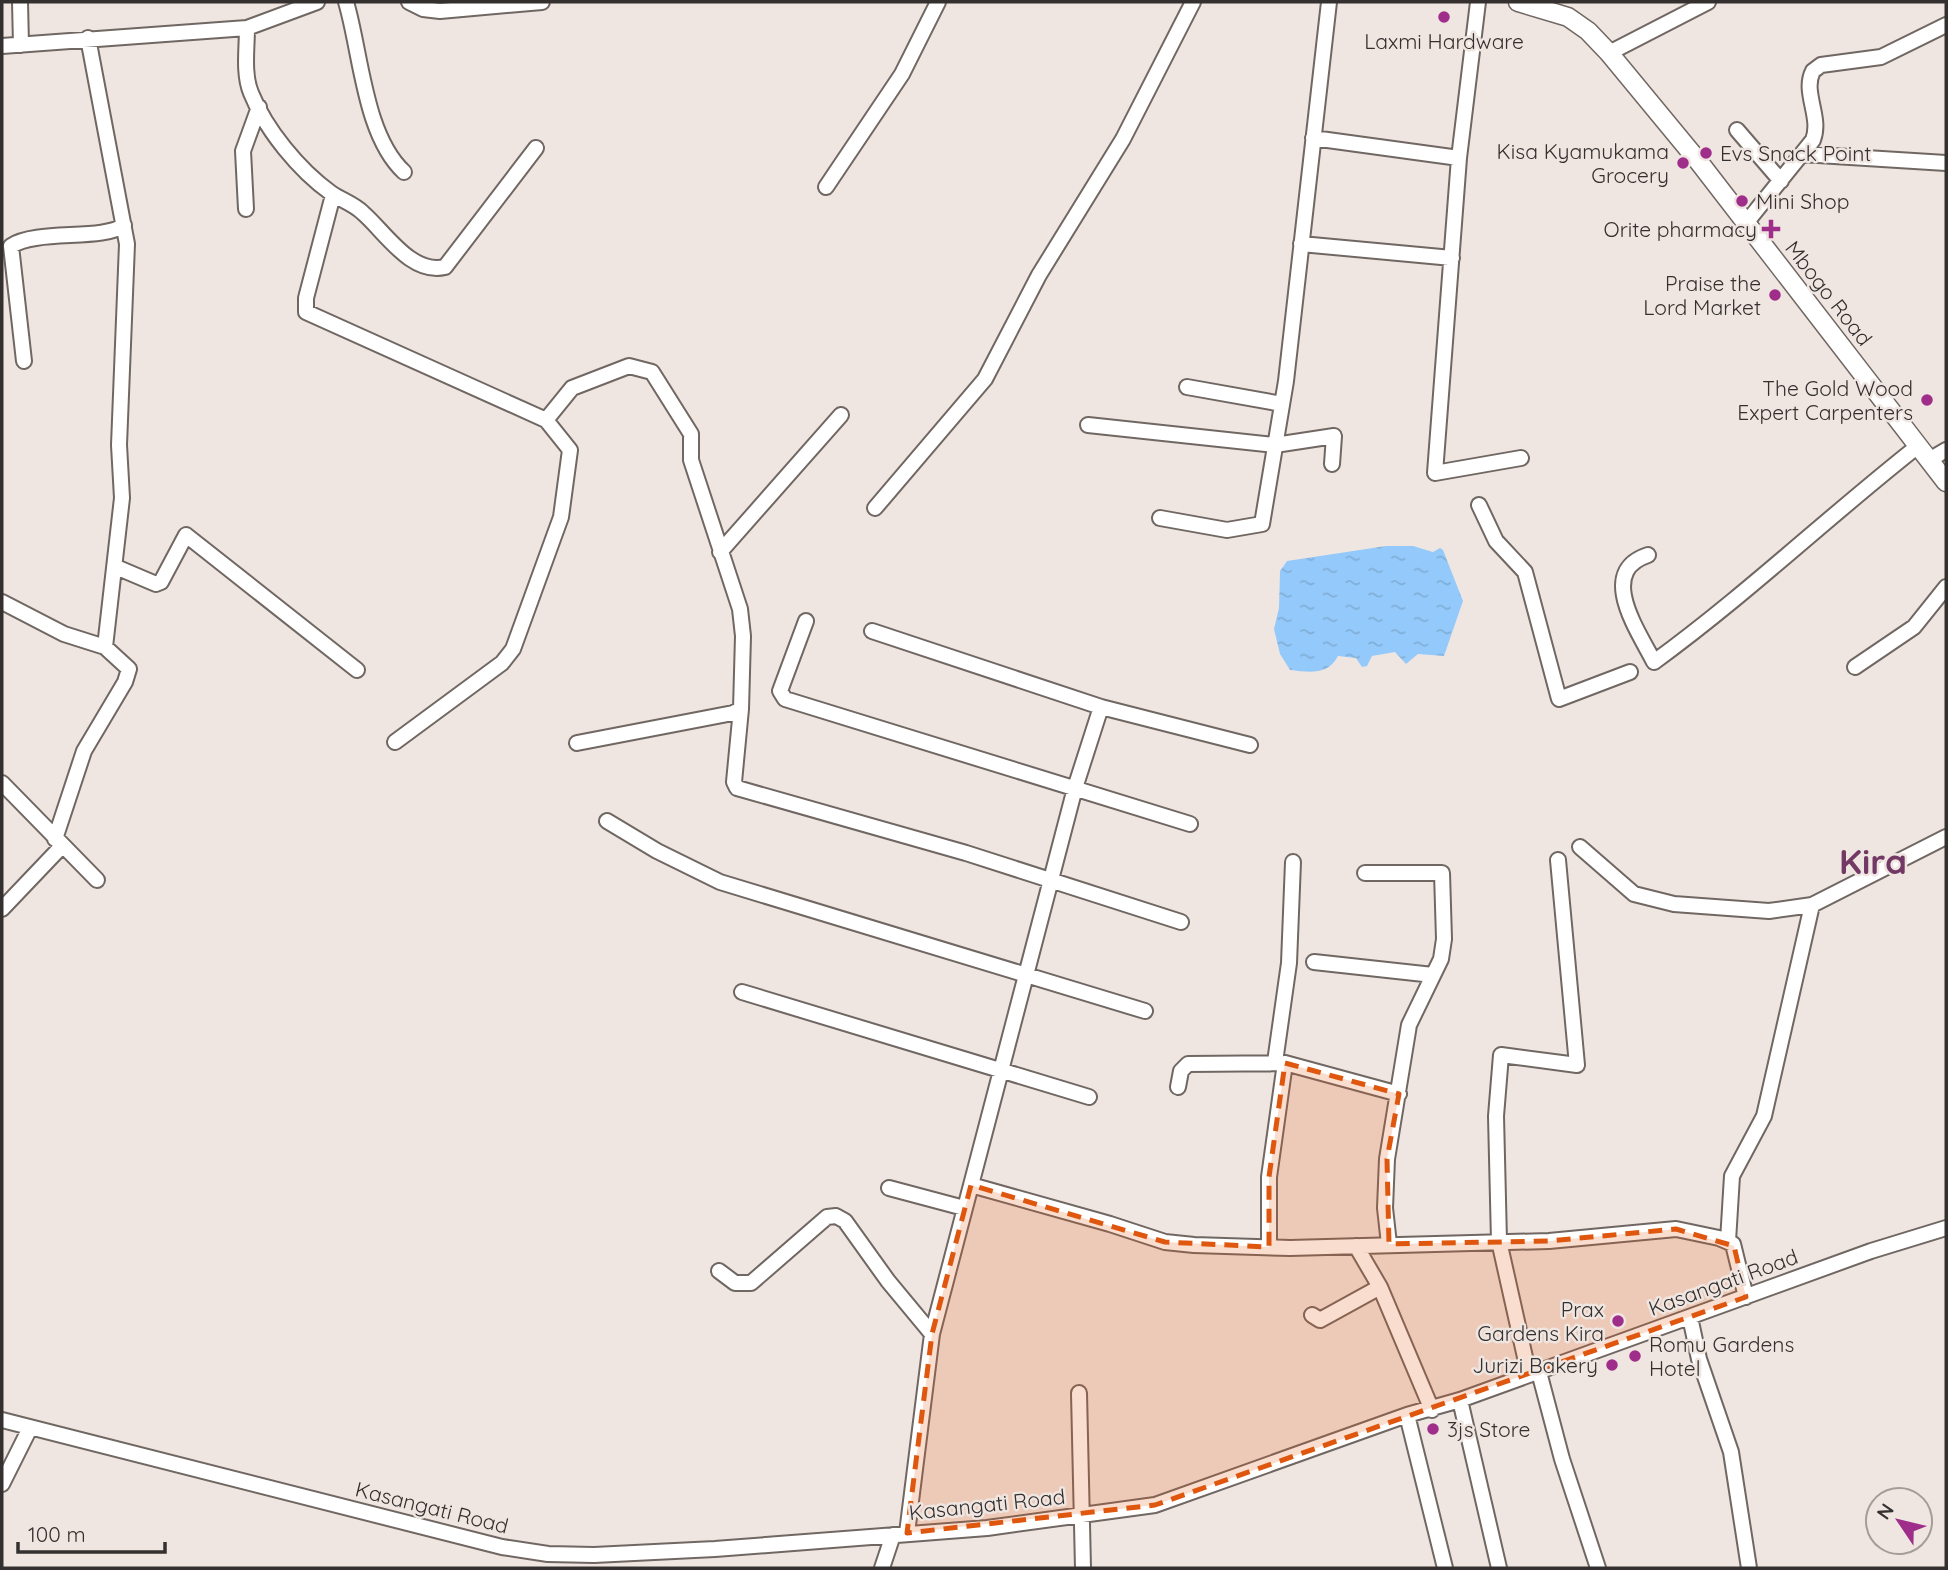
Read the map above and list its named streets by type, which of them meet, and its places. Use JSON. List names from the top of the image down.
{
  "streets": {
    "main road": ["Mbogo Road"],
    "street": ["Kasangati Road"]
  },
  "districts": ["Kira"],
  "places": {
    "other": [
      "Laxmi Hardware",
      "Evs Snack Point",
      "Kisa Kyamukama Grocery",
      "Mini Shop",
      "Praise the Lord Market",
      "The Gold Wood Expert Carpenters",
      "Prax Gardens Kira",
      "Romu Gardens Hotel",
      "Jurizi Bakery",
      "3js Store"
    ],
    "health": ["Orite pharmacy"]
  },
  "scale_bar": "100 m",
  "north": "top left"
}
